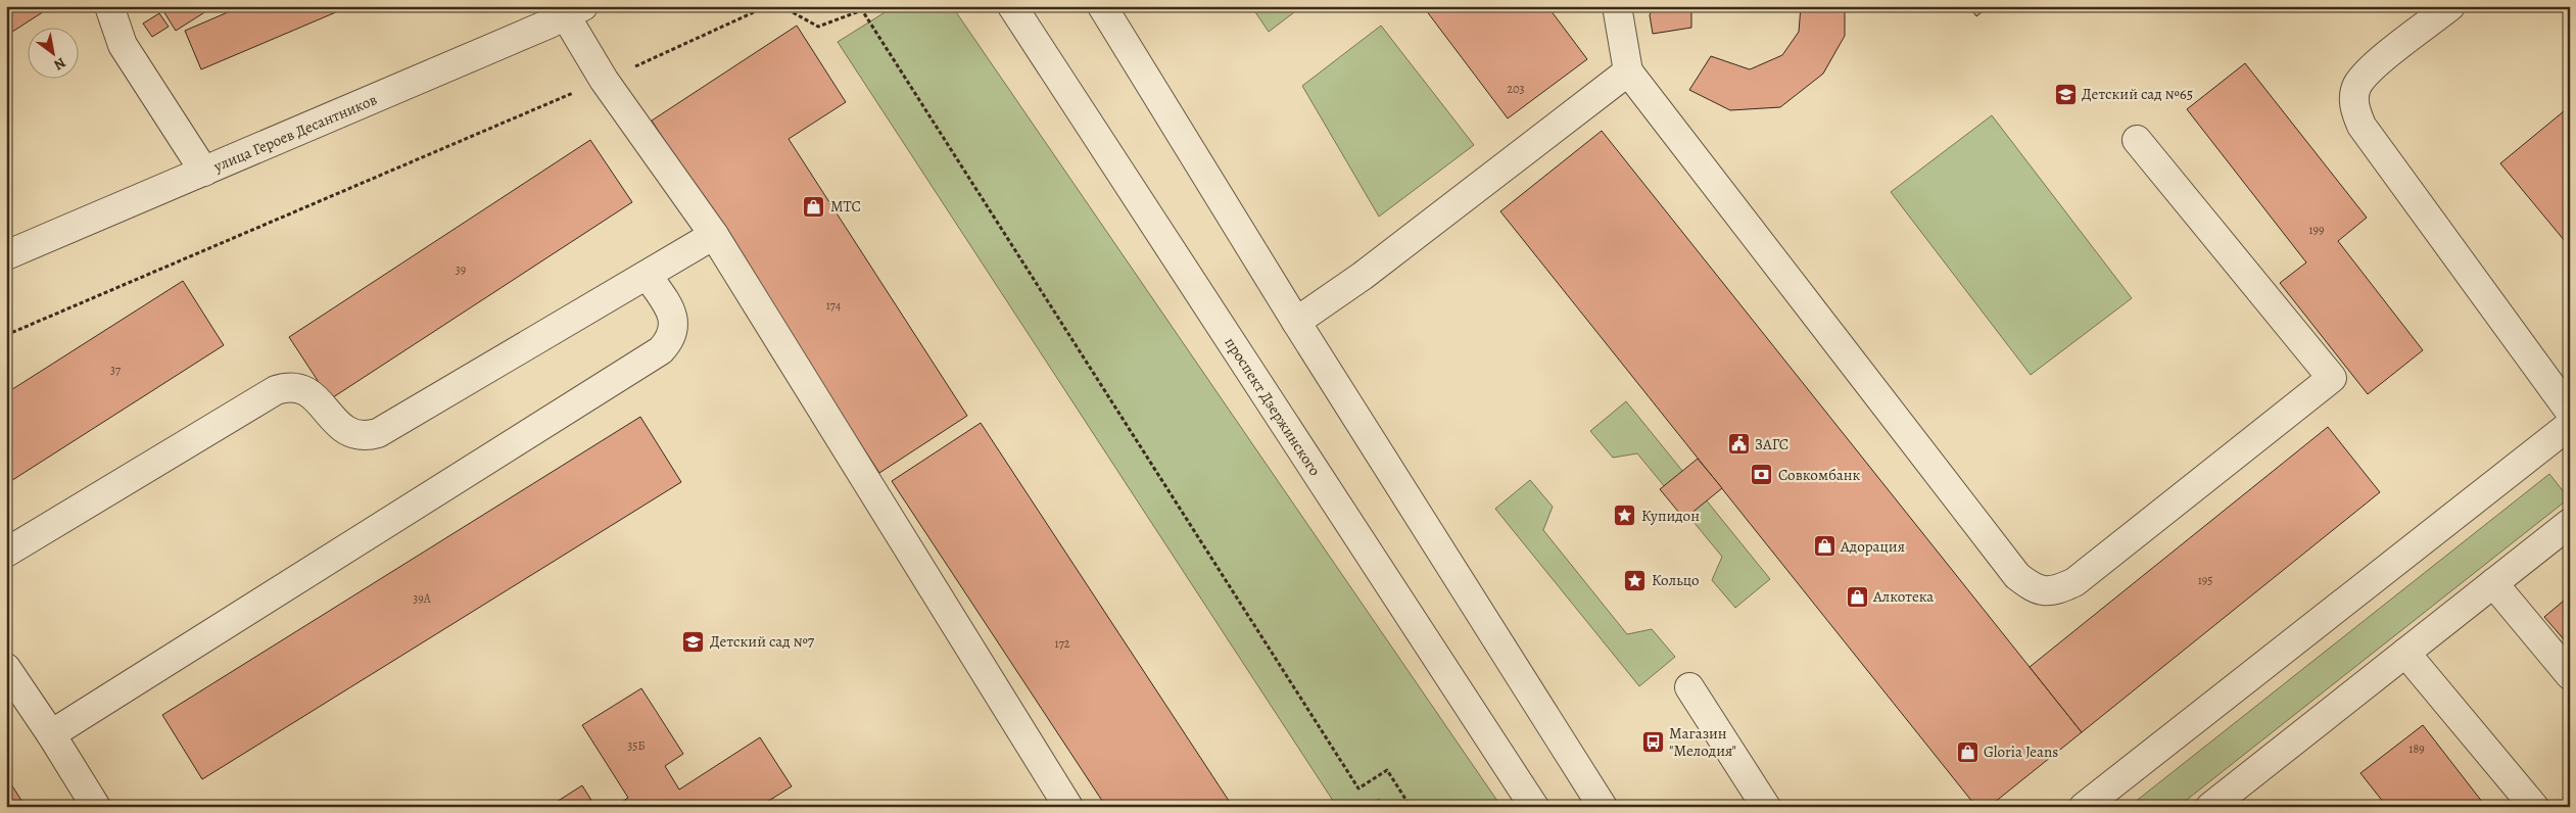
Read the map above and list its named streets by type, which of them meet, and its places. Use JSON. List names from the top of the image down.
{
  "streets": {
    "street": ["улица Героев Десантников", "проспект Дзержинского"]
  },
  "places": {
    "school or university": ["Детский сад №65", "Детский сад №7"],
    "shop": [
      "МТС",
      "Адорация",
      "Алкотека",
      "Gloria Jeans"
    ],
    "public building": ["ЗАГС"],
    "bank": ["Совкомбанк"],
    "place": ["Купидон", "Кольцо"],
    "bus stop": ["Магазин \"Мелодия\""]
  },
  "house_numbers": [
    "203",
    "199",
    "39",
    "174",
    "37",
    "195",
    "39А",
    "172",
    "35Б",
    "189"
  ],
  "north": "bottom right"
}
